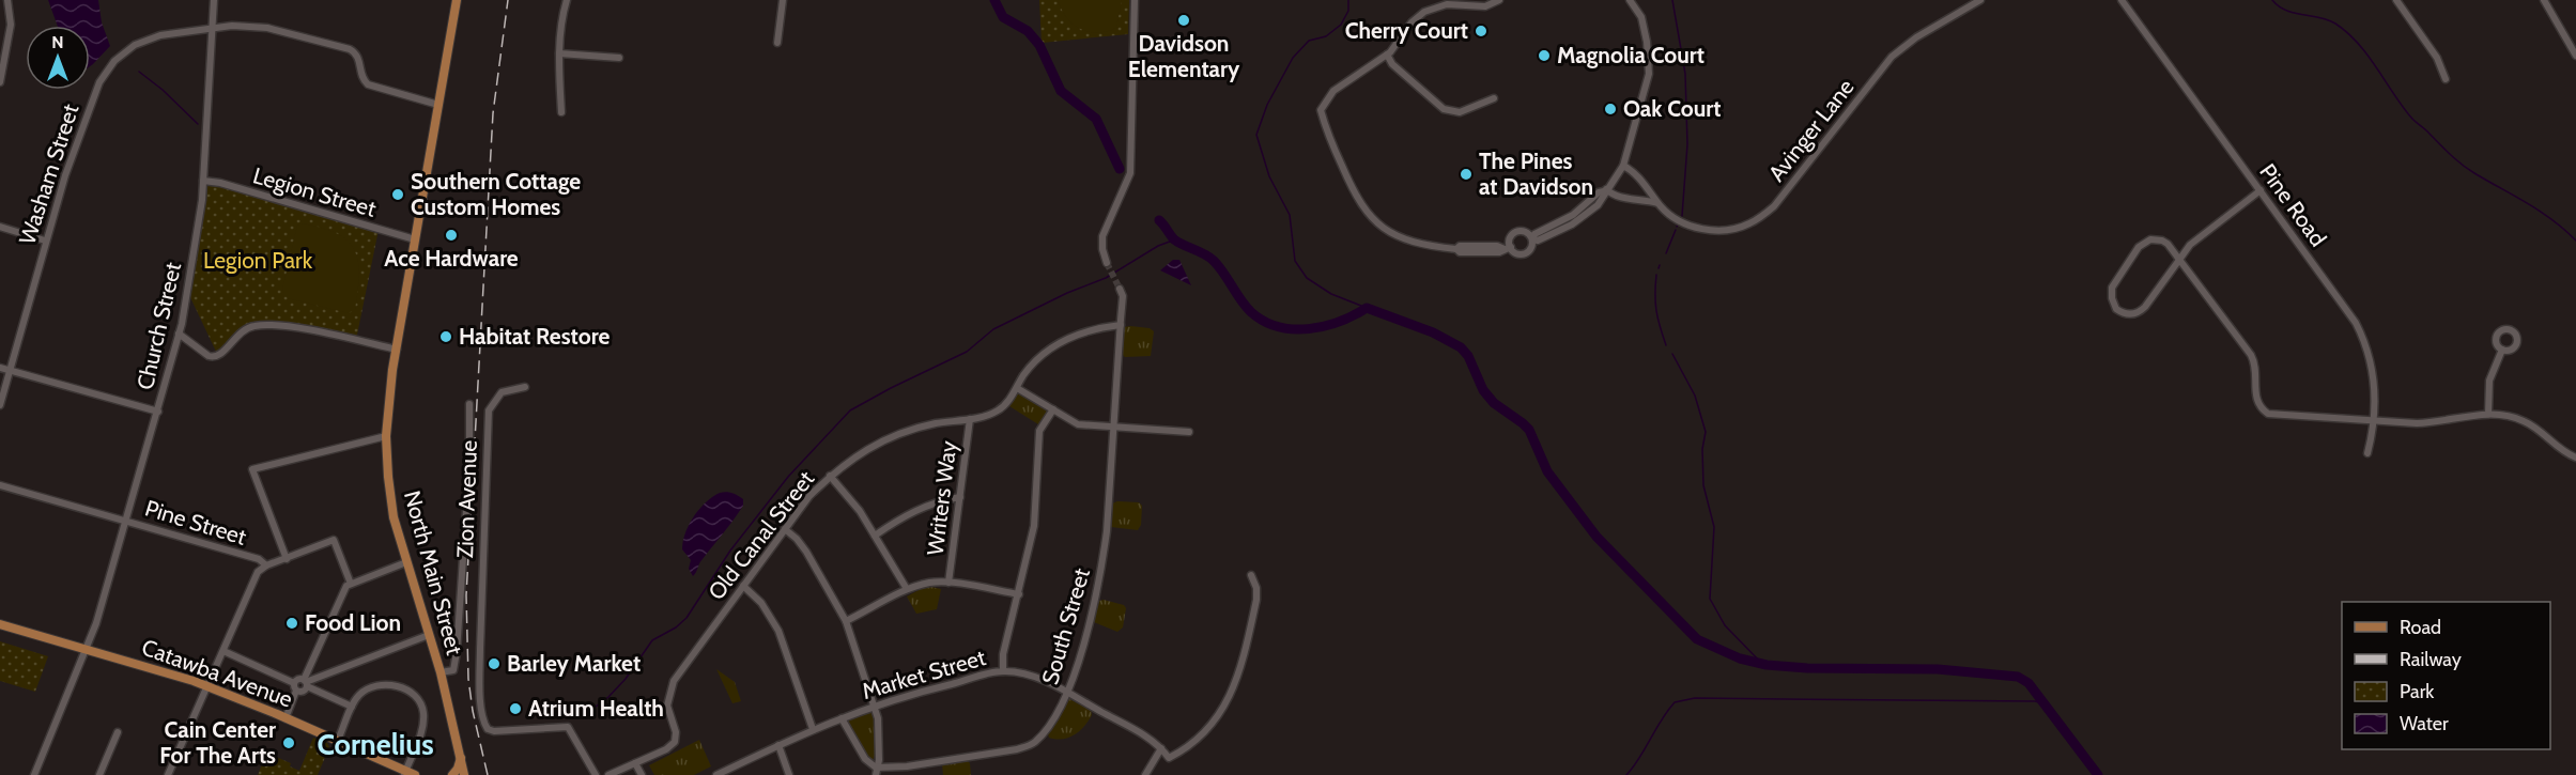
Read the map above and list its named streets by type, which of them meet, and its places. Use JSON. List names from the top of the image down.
{
  "streets": {
    "main road": ["North Main Street", "Catawba Avenue"],
    "street": [
      "Avinger Lane",
      "Washam Street",
      "Legion Street",
      "Pine Road",
      "Church Street",
      "Writers Way",
      "Zion Avenue",
      "Pine Street",
      "Old Canal Street",
      "South Street",
      "Market Street"
    ]
  },
  "crossings": [
    ["Washam Street", "Church Street"],
    ["Washam Street", "North Main Street"],
    ["Legion Street", "Church Street"],
    ["Legion Street", "North Main Street"],
    ["Church Street", "Pine Street"],
    ["Church Street", "Catawba Avenue"],
    ["Writers Way", "Old Canal Street"],
    ["Old Canal Street", "South Street"],
    ["South Street", "Market Street"]
  ],
  "districts": ["Cornelius"],
  "parks": ["Legion Park"],
  "places": [
    "Davidson Elementary",
    "Cherry Court",
    "Magnolia Court",
    "Oak Court",
    "The Pines at Davidson",
    "Southern Cottage Custom Homes",
    "Ace Hardware",
    "Habitat Restore",
    "Food Lion",
    "Barley Market",
    "Atrium Health",
    "Cain Center For The Arts"
  ],
  "legend": [
    "Road",
    "Railway",
    "Park",
    "Water"
  ],
  "north": "top"
}
